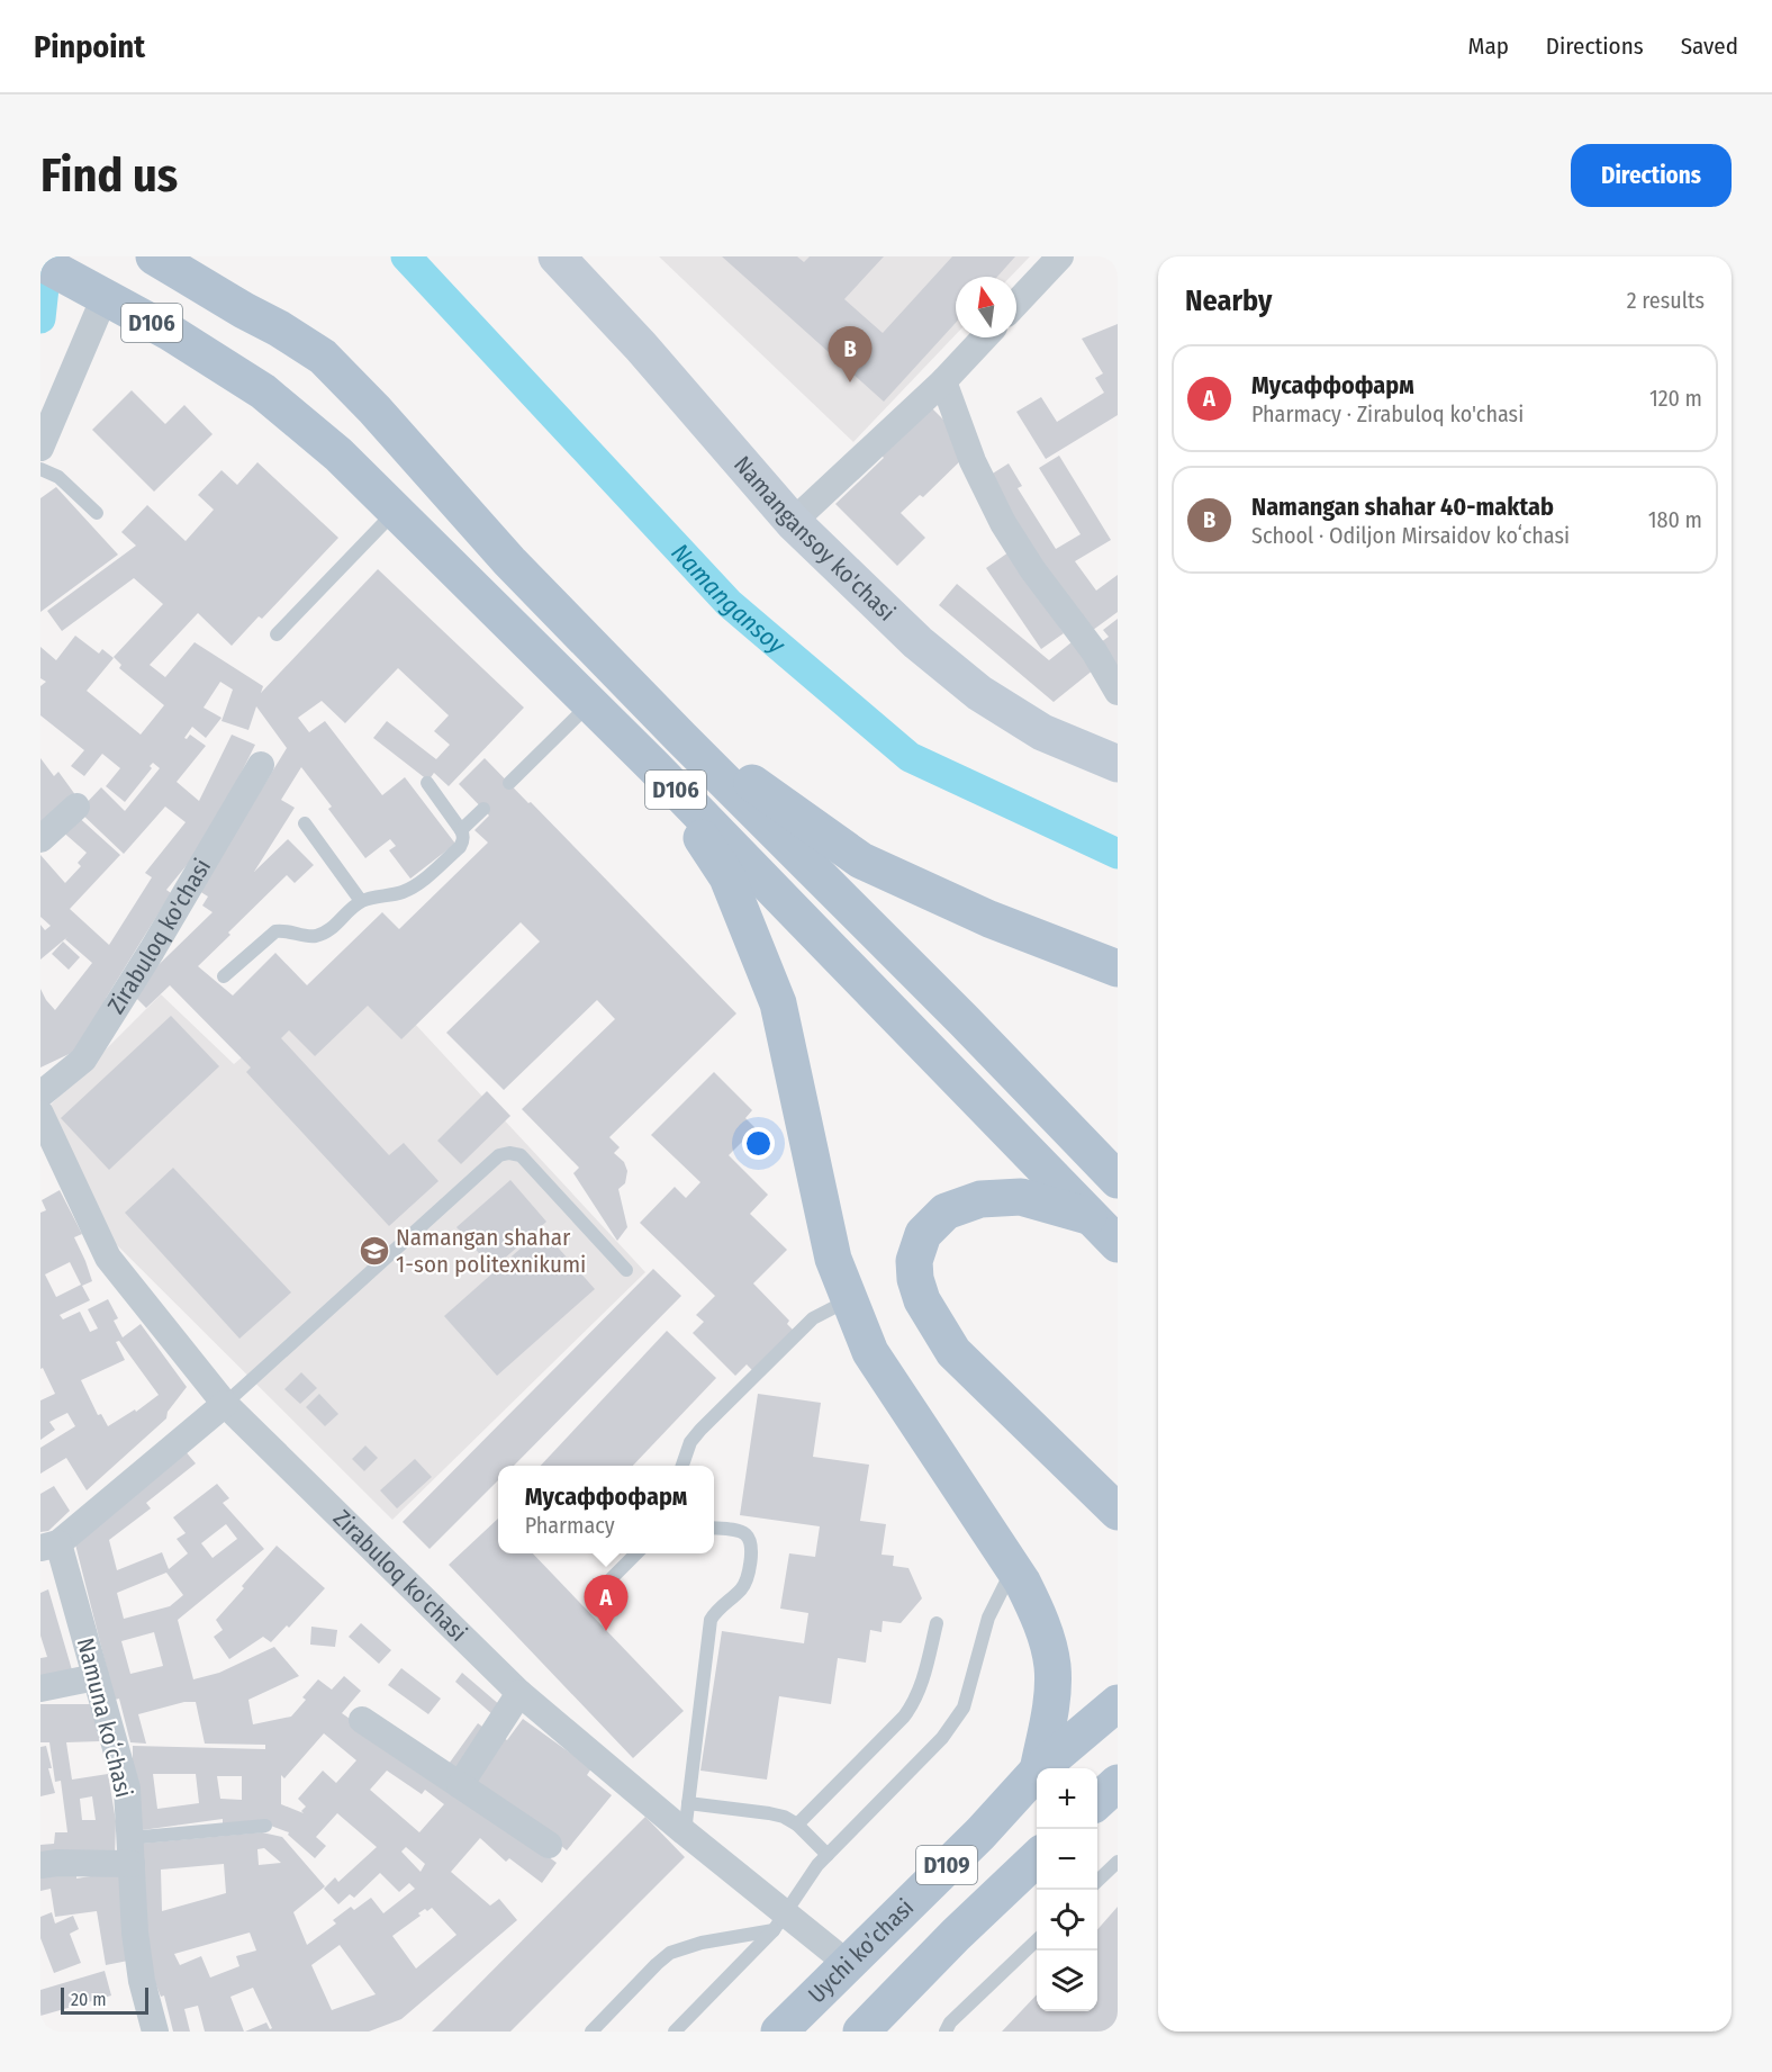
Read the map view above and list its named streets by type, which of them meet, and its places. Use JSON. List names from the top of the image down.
{
  "streets": {
    "main road": ["D106", "D109", "Uychi ko’chasi"],
    "street": ["Namangansoy ko'chasi", "Zirabuloq ko'chasi", "Namuna koʻchasi"]
  },
  "crossings": [
    ["Zirabuloq ko'chasi", "Uychi ko’chasi"]
  ],
  "water": ["Namangansoy"],
  "places": {
    "school or university": ["Namangan shahar 1-son politexnikumi"]
  },
  "scale_bar": "20 m",
  "north": "top",
  "page": {
    "header": "Pinpoint",
    "nav": ["Map", "Directions", "Saved"],
    "buttons": "Directions",
    "title": "Find us",
    "heading": ["Nearby", "2 results"],
    "pins": ["B", "A"],
    "list": [
      {
        "mark": "A",
        "name": "Мусаффофарм",
        "note": "Pharmacy · Zirabuloq ko'chasi",
        "value": "120 m"
      },
      {
        "mark": "B",
        "name": "Namangan shahar 40-maktab",
        "note": "School · Odiljon Mirsaidov koʻchasi",
        "value": "180 m"
      }
    ],
    "popup": ["Мусаффофарм", "Pharmacy"],
    "map_buttons": ["+", "−"],
    "scale": "20 m"
  }
}
